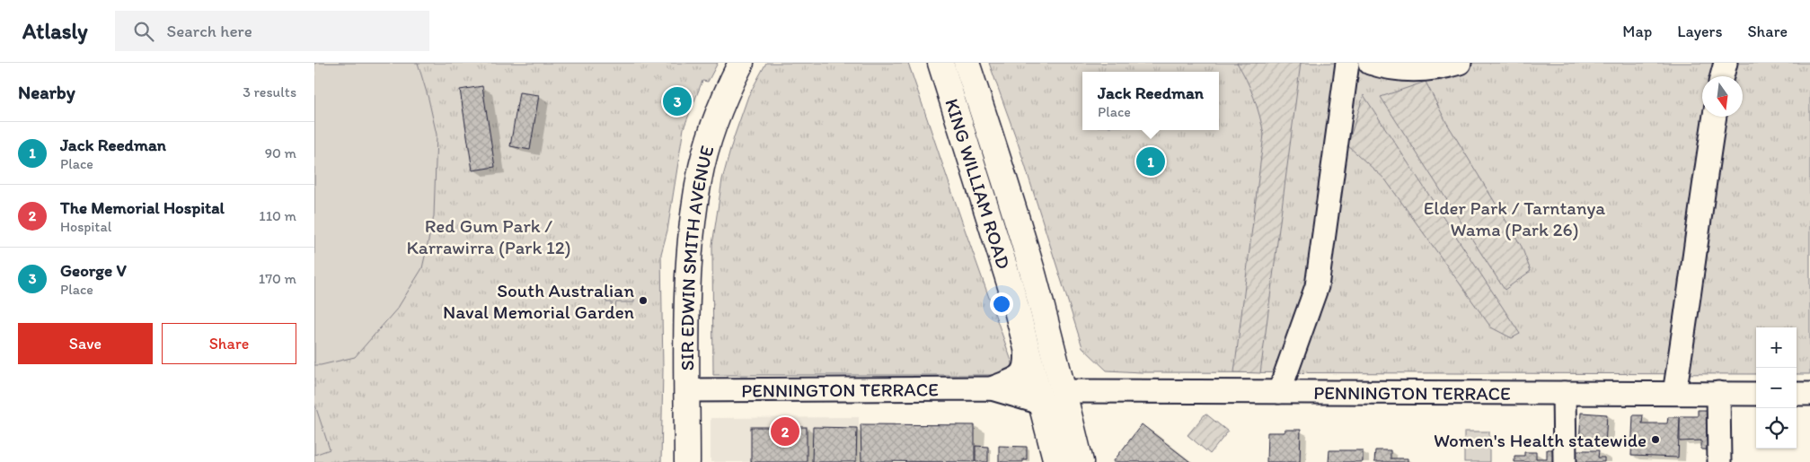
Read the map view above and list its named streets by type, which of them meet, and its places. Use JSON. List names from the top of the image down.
{
  "streets": {
    "main road": ["KING WILLIAM ROAD", "SIR EDWIN SMITH AVENUE"],
    "street": ["PENNINGTON TERRACE"]
  },
  "crossings": [
    ["KING WILLIAM ROAD", "PENNINGTON TERRACE"],
    ["SIR EDWIN SMITH AVENUE", "PENNINGTON TERRACE"]
  ],
  "parks": ["Elder Park / Tarntanya Wama (Park 26)", "Red Gum Park / Karrawirra (Park 12)"],
  "places": ["South Australian Naval Memorial Garden", "Women's Health statewide"],
  "north": "bottom",
  "page": {
    "header": "Atlasly",
    "search": "Search here",
    "nav": ["Map", "Layers", "Share"],
    "heading": ["Nearby", "3 results"],
    "popup": ["Jack Reedman", "Place"],
    "pins": ["3", "1", "2"],
    "list": [
      {
        "mark": "1",
        "name": "Jack Reedman",
        "note": "Place",
        "value": "90 m"
      },
      {
        "mark": "2",
        "name": "The Memorial Hospital",
        "note": "Hospital",
        "value": "110 m"
      },
      {
        "mark": "3",
        "name": "George V",
        "note": "Place",
        "value": "170 m"
      }
    ],
    "buttons": ["Save", "Share"],
    "map_buttons": ["+", "−"]
  }
}
